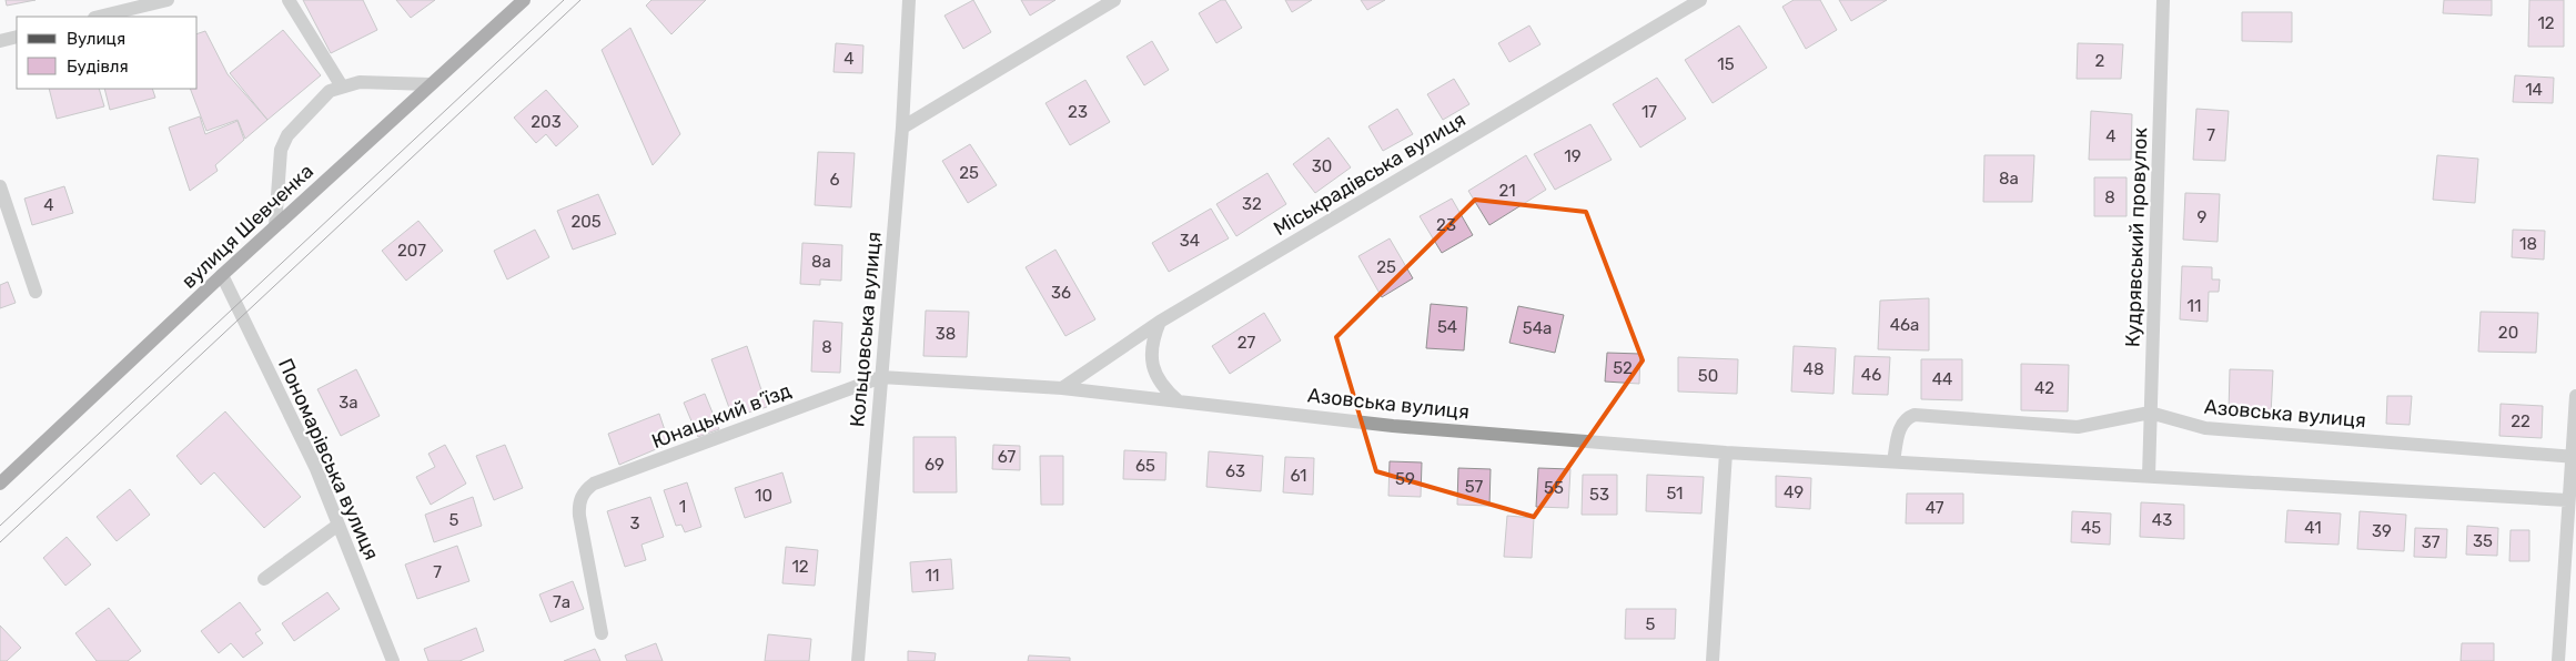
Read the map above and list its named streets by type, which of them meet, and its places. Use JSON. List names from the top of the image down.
{
  "streets": {
    "main road": ["вулиця Шевченка"],
    "street": [
      "Міськрадівська вулиця",
      "Кудрявський провулок",
      "Кольцовська вулиця",
      "Азовська вулиця",
      "Юнацький в’їзд",
      "Пономарівська вулиця"
    ]
  },
  "crossings": [
    ["Міськрадівська вулиця", "Азовська вулиця"],
    ["вулиця Шевченка", "Пономарівська вулиця"],
    ["Кудрявський провулок", "Азовська вулиця"],
    ["Кольцовська вулиця", "Азовська вулиця"],
    ["Кольцовська вулиця", "Юнацький в’їзд"],
    ["Азовська вулиця", "Юнацький в’їзд"]
  ],
  "house_numbers": [
    "12",
    "4",
    "2",
    "15",
    "14",
    "23",
    "17",
    "203",
    "7",
    "4",
    "19",
    "30",
    "25",
    "8а",
    "6",
    "21",
    "8",
    "32",
    "4",
    "9",
    "205",
    "23",
    "34",
    "18",
    "207",
    "8а",
    "25",
    "36",
    "11",
    "46а",
    "54",
    "54а",
    "20",
    "38",
    "27",
    "8",
    "52",
    "48",
    "46",
    "50",
    "44",
    "42",
    "3а",
    "22",
    "67",
    "69",
    "65",
    "63",
    "61",
    "59",
    "57",
    "55",
    "49",
    "51",
    "53",
    "10",
    "1",
    "47",
    "5",
    "43",
    "3",
    "45",
    "41",
    "39",
    "35",
    "37",
    "12",
    "7",
    "11",
    "7а",
    "5"
  ],
  "legend": ["Вулиця", "Будівля"]
}
